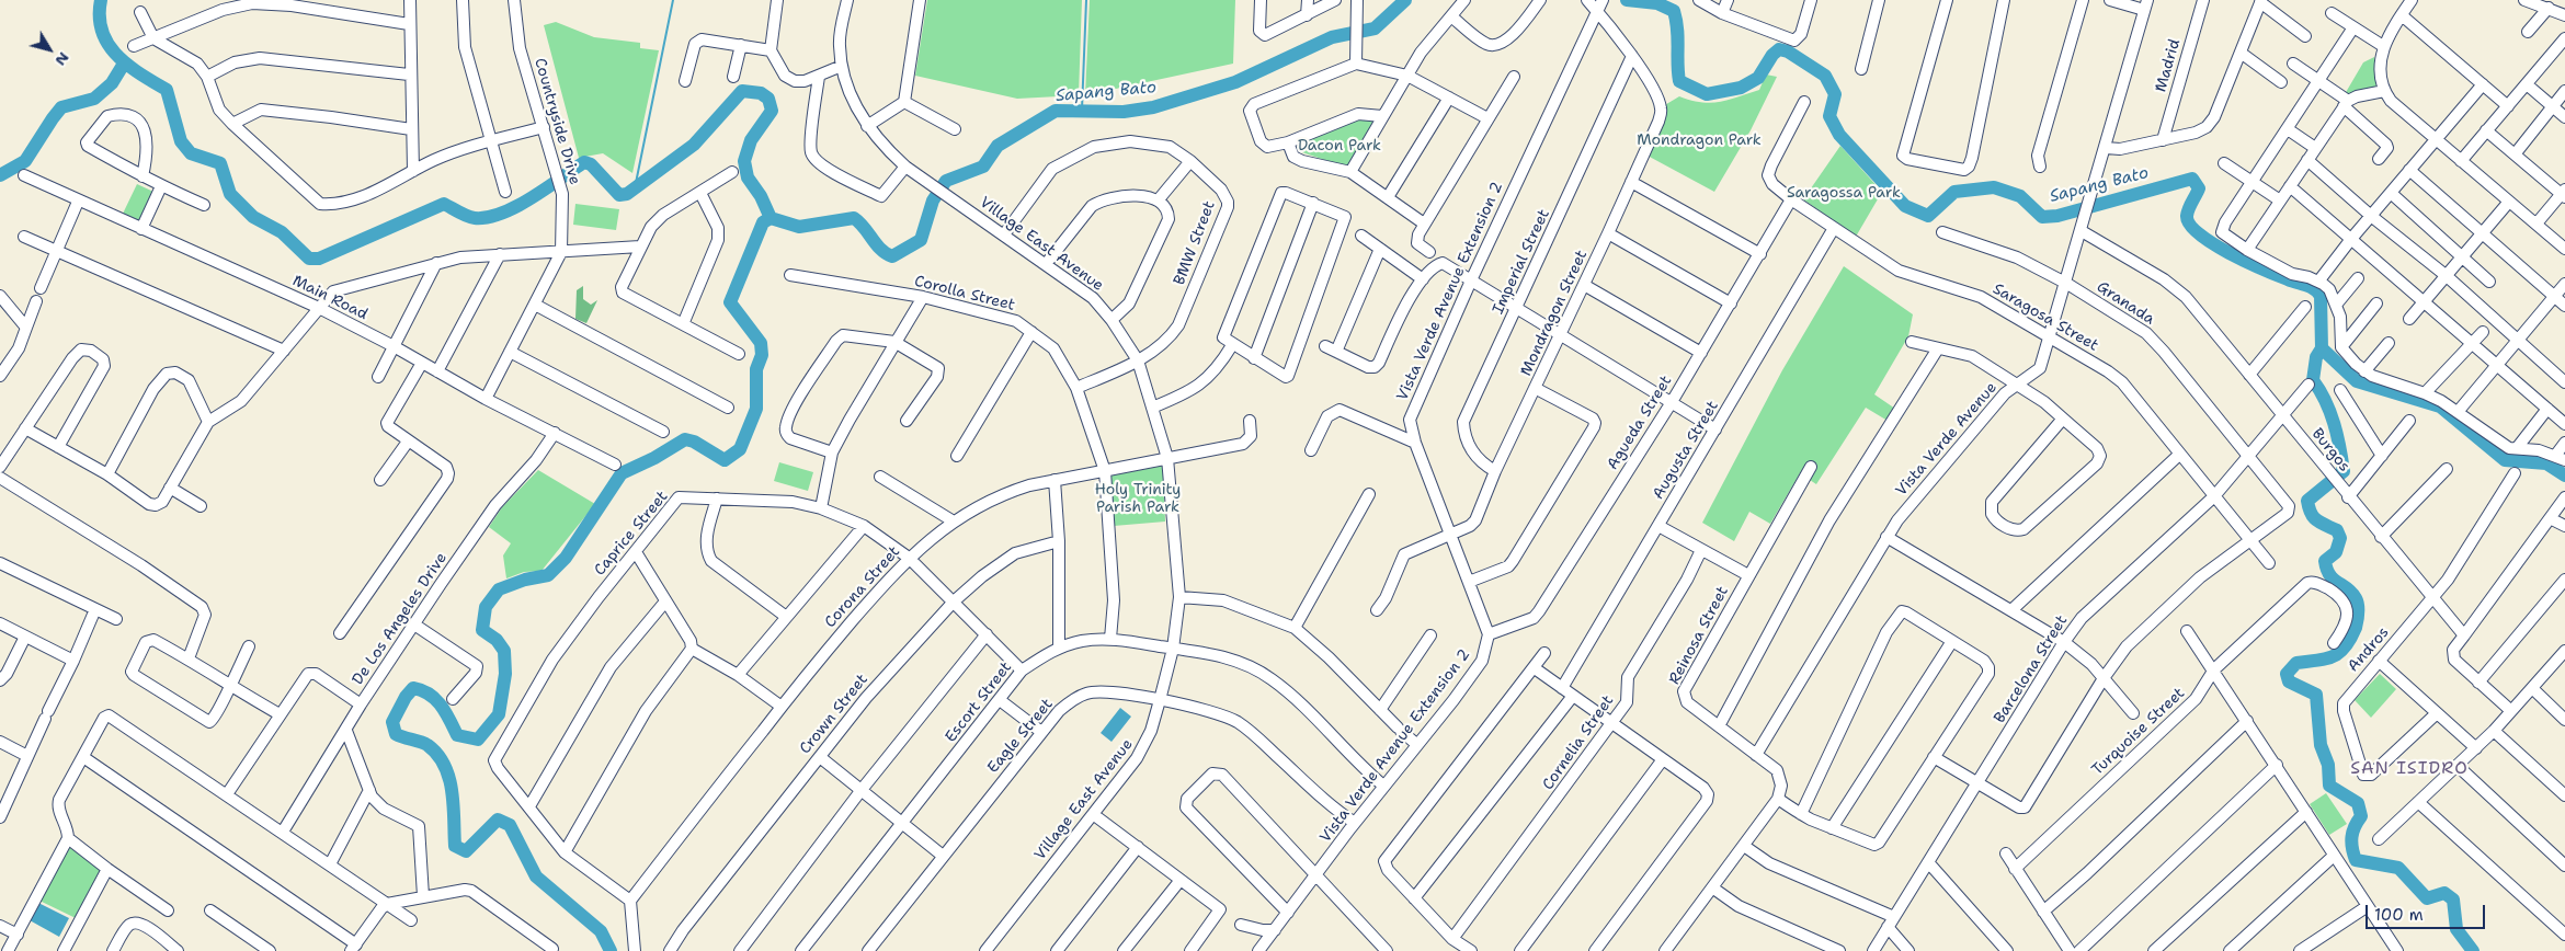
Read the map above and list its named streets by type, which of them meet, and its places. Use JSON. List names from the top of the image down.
{
  "streets": {
    "street": [
      "Madrid",
      "Countryside Drive",
      "BMW Street",
      "Village East Avenue",
      "Imperial Street",
      "Vista Verde Avenue Extension 2",
      "Corolla Street",
      "Main Road",
      "Granada",
      "Mondragon Street",
      "Saragosa Street",
      "Agueda Street",
      "Vista Verde Avenue",
      "Augusta Street",
      "Burgos",
      "Caprice Street",
      "Corona Street",
      "De Los Angeles Drive",
      "Reinosa Street",
      "Andros",
      "Barcelona Street",
      "Escort Street",
      "Crown Street",
      "Turquoise Street",
      "Eagle Street",
      "Cornelia Street"
    ]
  },
  "crossings": [
    ["Countryside Drive", "Main Road"],
    ["BMW Street", "Village East Avenue"],
    ["BMW Street", "Corolla Street"],
    ["Village East Avenue", "Corona Street"],
    ["Village East Avenue", "Escort Street"],
    ["Village East Avenue", "Eagle Street"],
    ["Imperial Street", "Mondragon Street"],
    ["Vista Verde Avenue Extension 2", "Mondragon Street"],
    ["Vista Verde Avenue Extension 2", "Agueda Street"],
    ["Vista Verde Avenue Extension 2", "Escort Street"],
    ["Vista Verde Avenue Extension 2", "Eagle Street"],
    ["Corolla Street", "Corona Street"],
    ["Corolla Street", "Escort Street"],
    ["Main Road", "De Los Angeles Drive"],
    ["Granada", "Saragosa Street"],
    ["Granada", "Vista Verde Avenue"],
    ["Granada", "Barcelona Street"],
    ["Saragosa Street", "Agueda Street"],
    ["Saragosa Street", "Vista Verde Avenue"],
    ["Saragosa Street", "Augusta Street"],
    ["Saragosa Street", "Barcelona Street"],
    ["Vista Verde Avenue", "Burgos"],
    ["Vista Verde Avenue", "Reinosa Street"],
    ["Burgos", "Andros"],
    ["Burgos", "Barcelona Street"],
    ["Caprice Street", "Corona Street"],
    ["Caprice Street", "Escort Street"],
    ["Caprice Street", "Crown Street"]
  ],
  "districts": ["SAN ISIDRO"],
  "water": ["Sapang Bato"],
  "parks": [
    "Mondragon Park",
    "Dacon Park",
    "Saragossa Park",
    "Holy Trinity Parish Park"
  ],
  "scale_bar": "100 m",
  "north": "bottom right"
}
